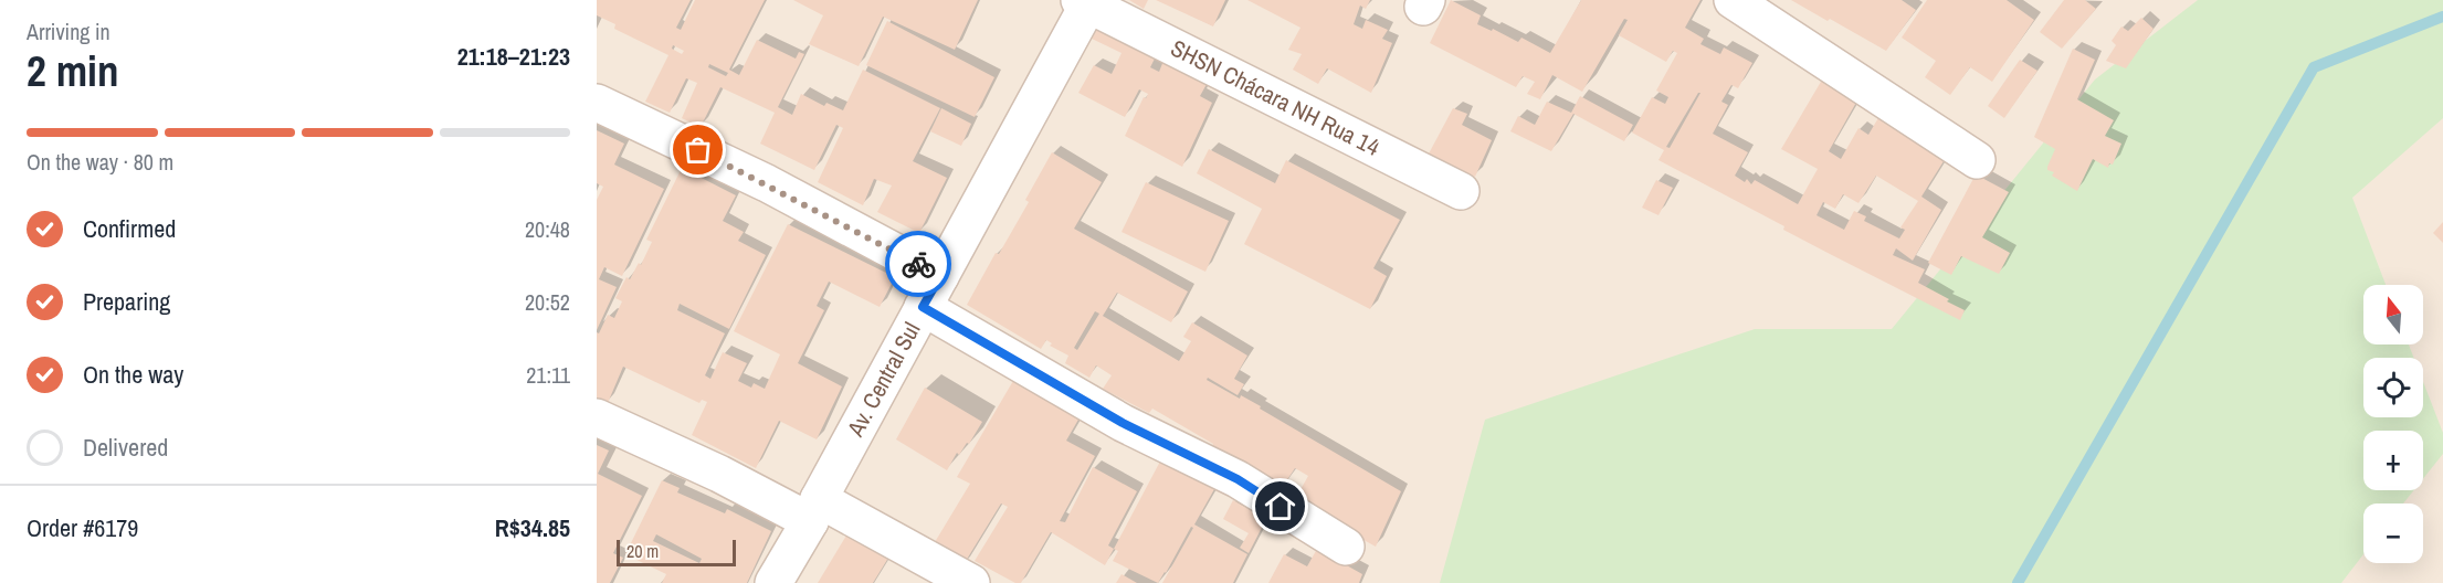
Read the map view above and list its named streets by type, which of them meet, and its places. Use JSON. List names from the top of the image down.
{
  "streets": {
    "street": ["SHSN Chácara NH Rua 14", "Av. Central Sul"]
  },
  "crossings": [
    ["SHSN Chácara NH Rua 14", "Av. Central Sul"]
  ],
  "scale_bar": "20 m",
  "north": "top",
  "page": {
    "heading": ["2 min", "Arriving in", "21:18–21:23"],
    "panel": ["Order #6179", "R$34.85"],
    "bar": "On the way · 80 m",
    "list": [
      ["Confirmed", "20:48"],
      ["Preparing", "20:52"],
      ["On the way", "21:11"],
      "Delivered"
    ],
    "map_buttons": ["+", "−"],
    "scale": "20 m"
  }
}
